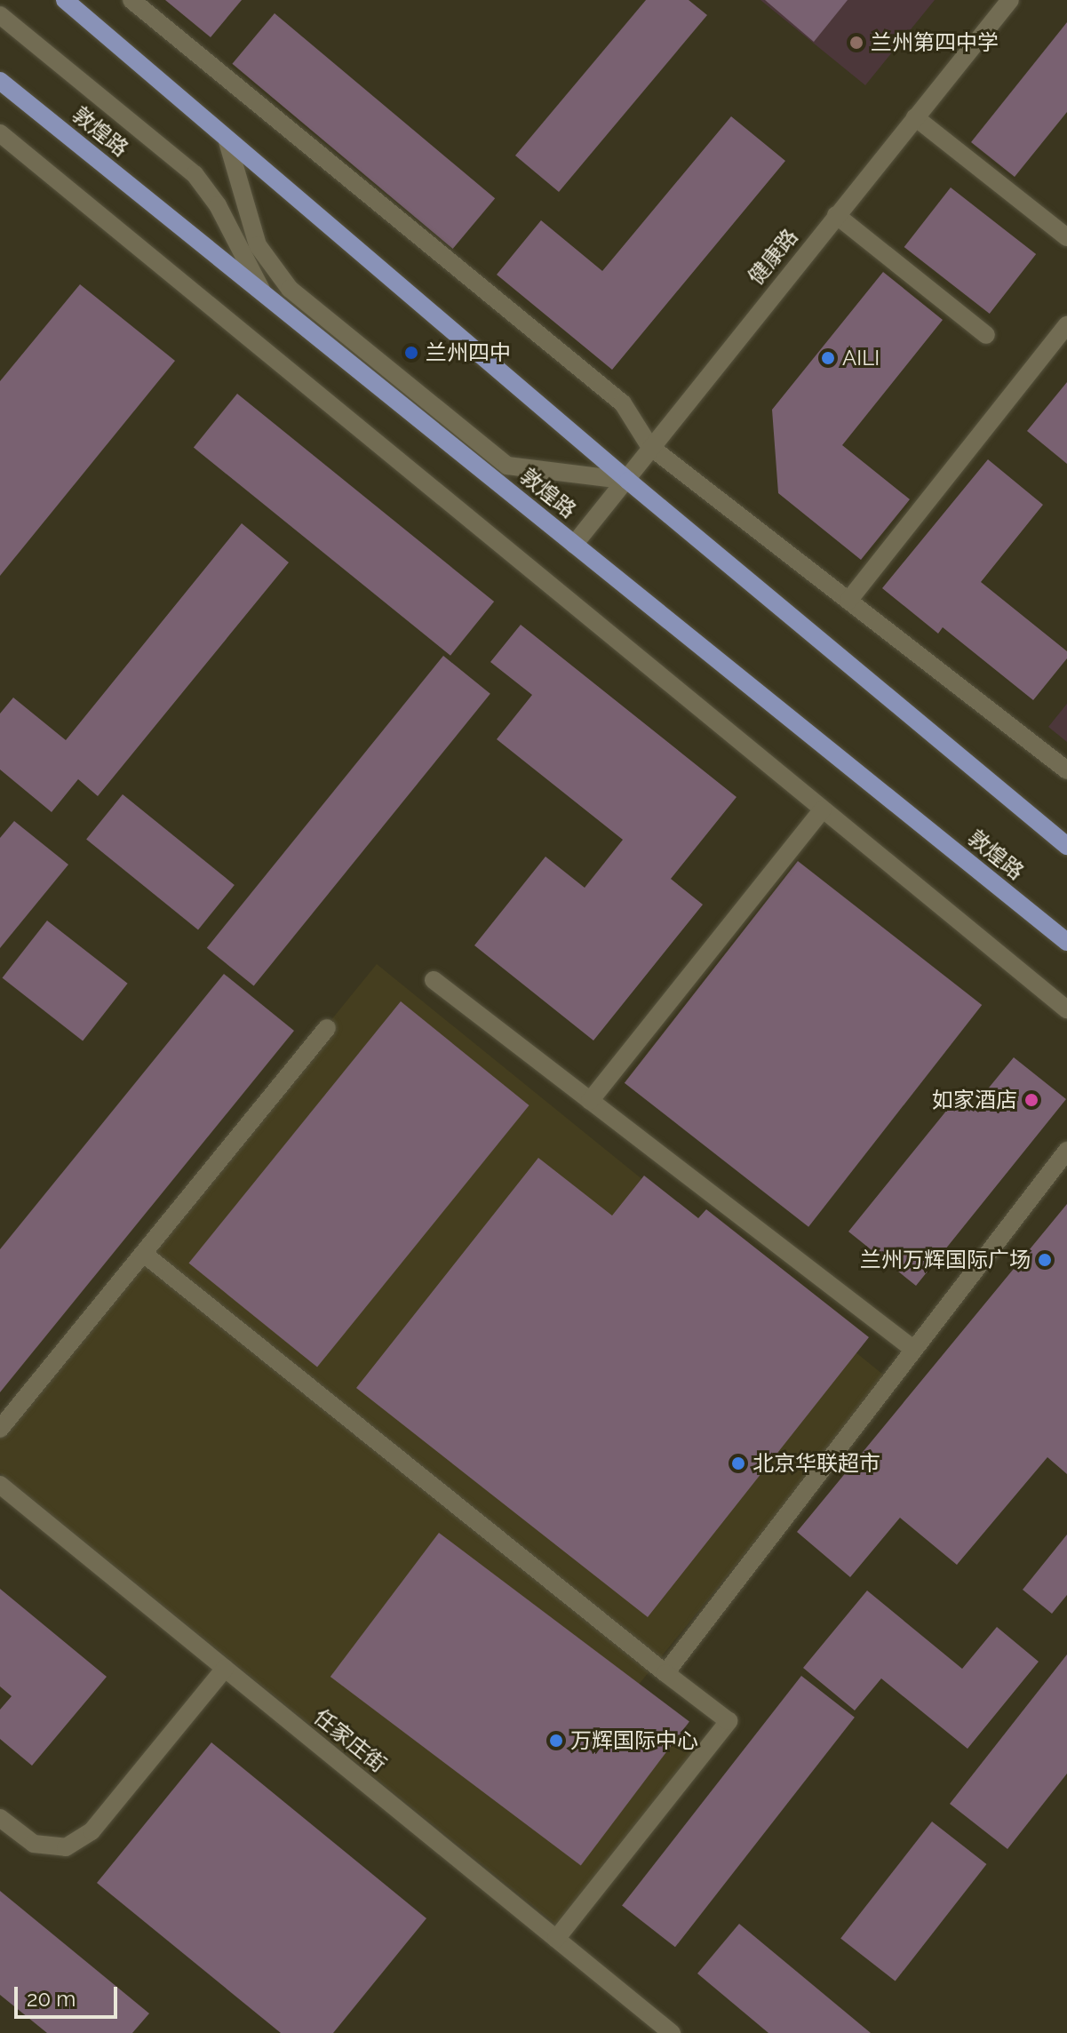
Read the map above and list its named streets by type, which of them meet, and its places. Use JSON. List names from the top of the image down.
{
  "streets": {
    "main road": ["敦煌路"],
    "street": ["健康路", "任家庄街"]
  },
  "crossings": [
    ["敦煌路", "健康路"]
  ],
  "places": [
    "兰州第四中学",
    "兰州四中",
    "AILI",
    "如家酒店",
    "兰州万辉国际广场",
    "北京华联超市",
    "万辉国际中心"
  ],
  "scale_bar": "20 m"
}
